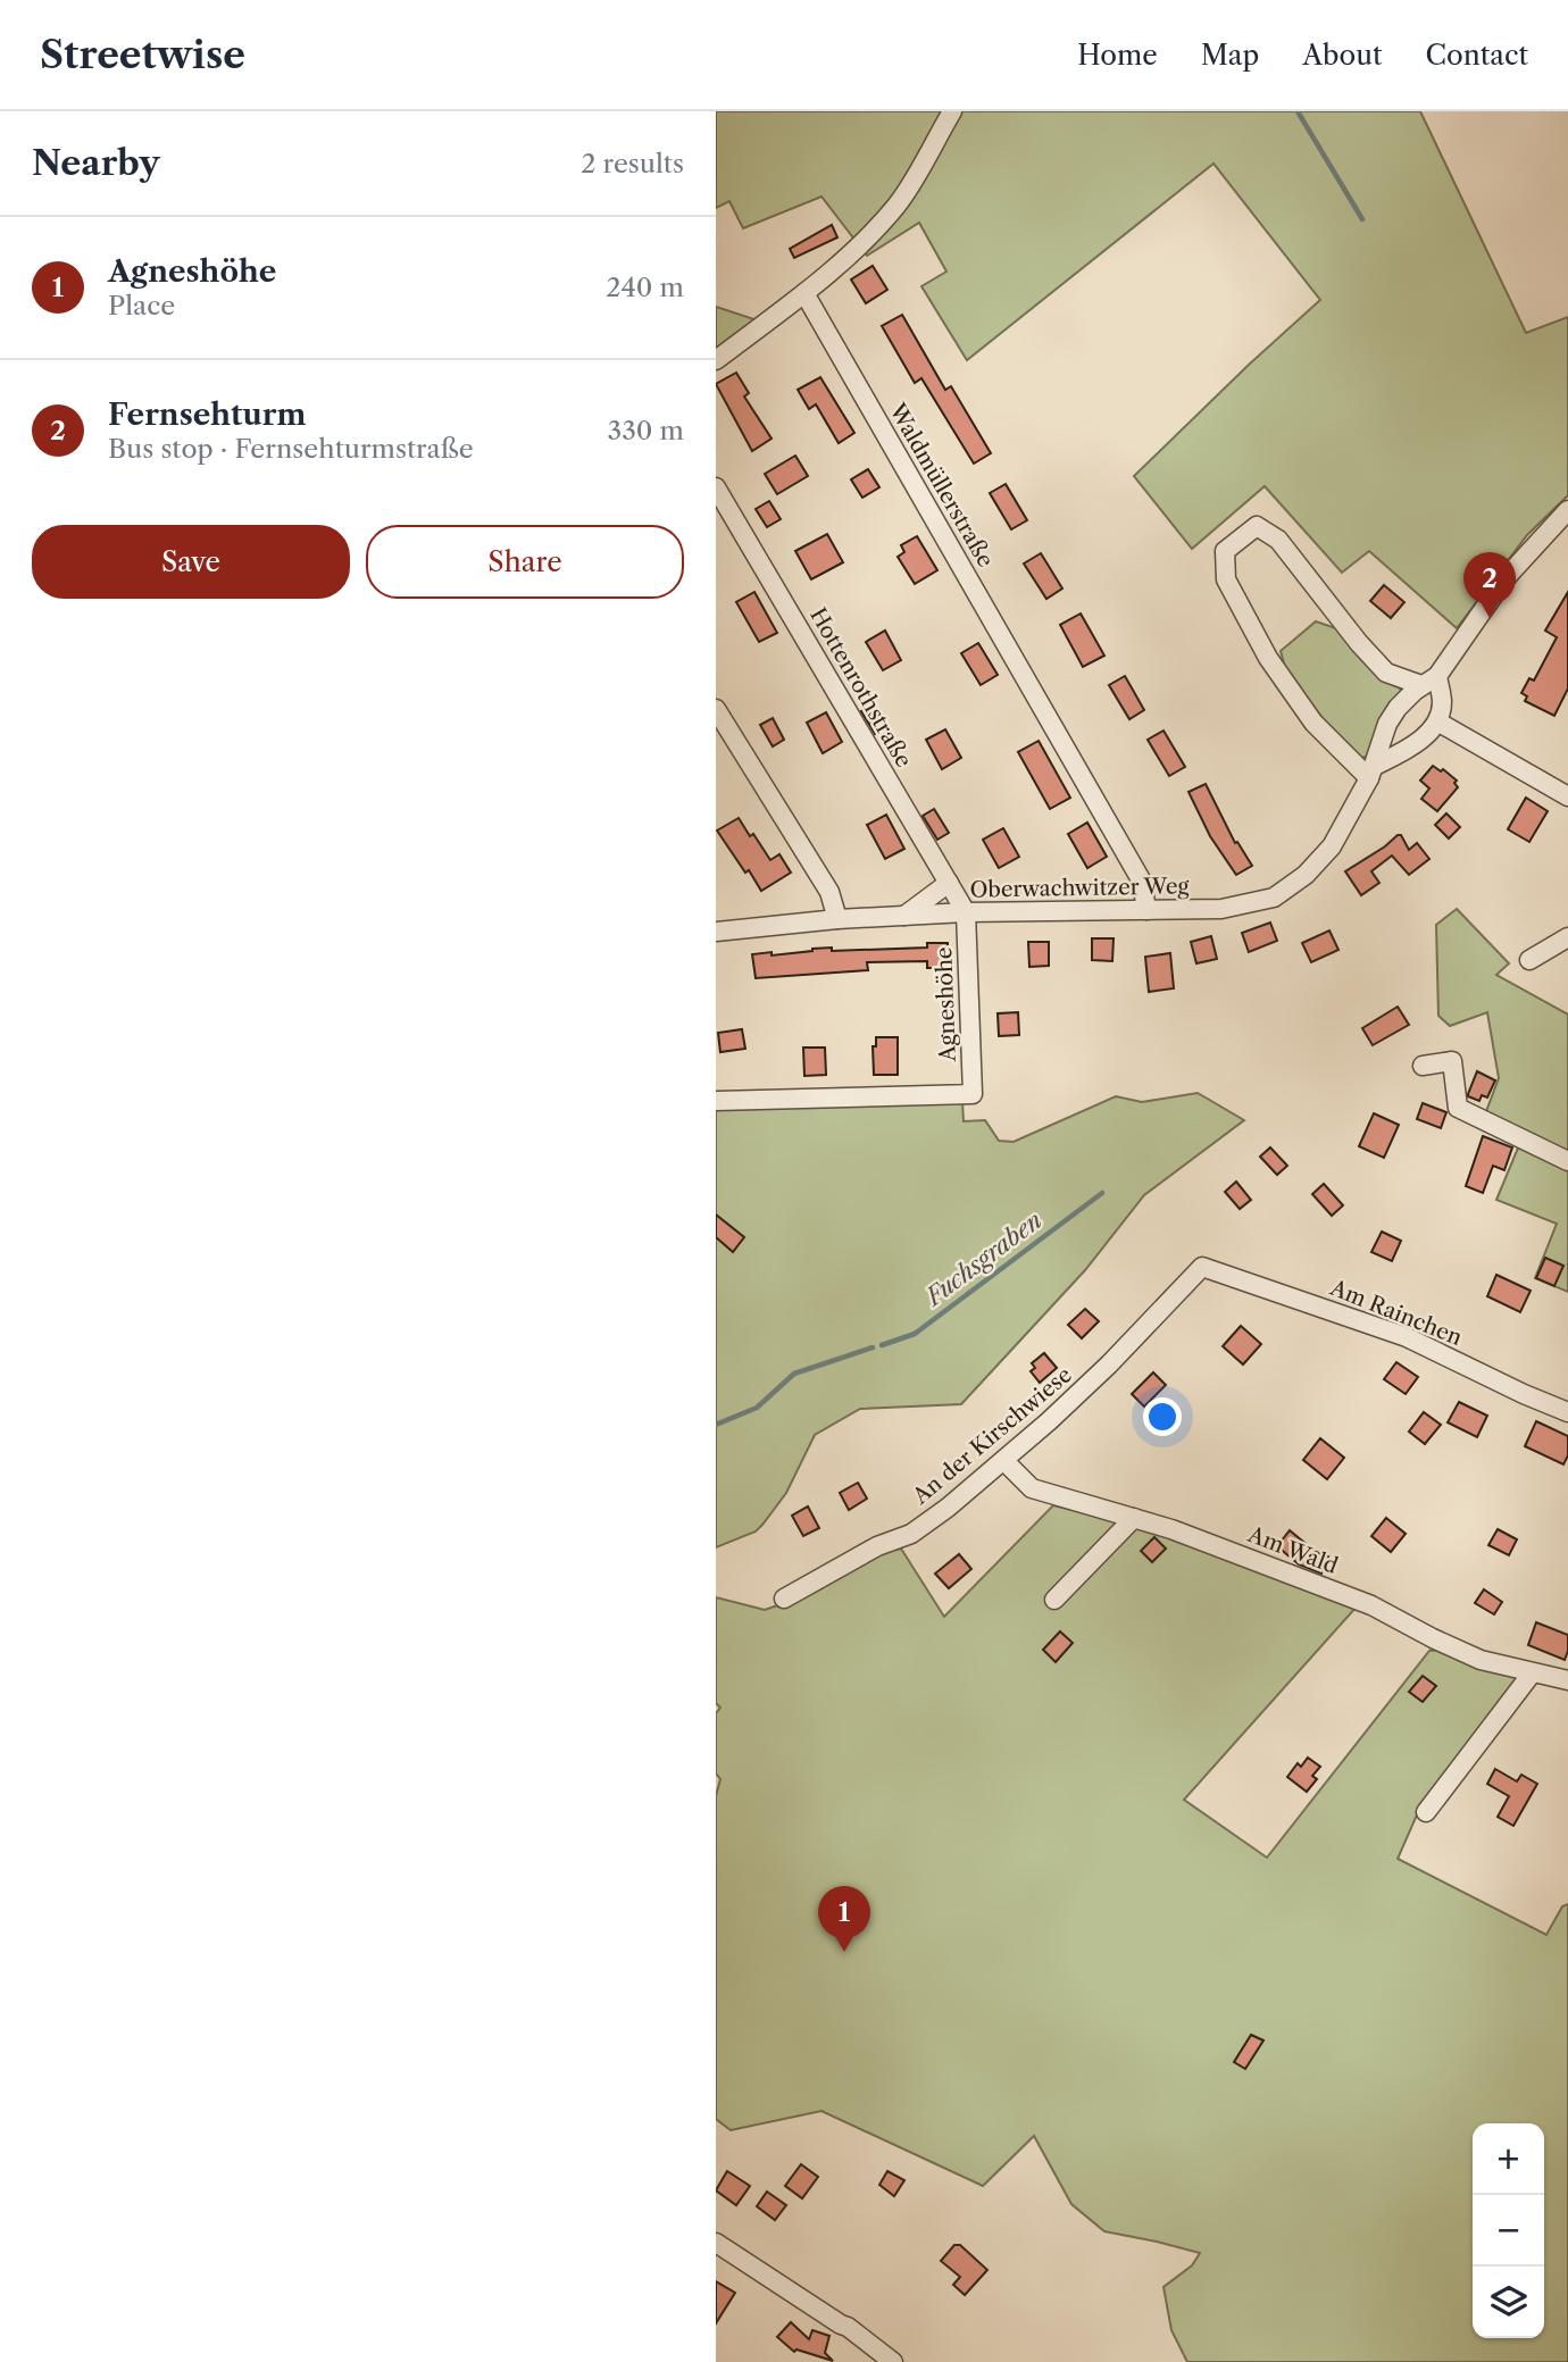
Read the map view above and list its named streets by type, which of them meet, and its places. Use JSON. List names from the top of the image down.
{
  "streets": {
    "street": [
      "Waldmüllerstraße",
      "Hottenrothstraße",
      "Oberwachwitzer Weg",
      "Agneshöhe",
      "Am Rainchen",
      "An der Kirschwiese",
      "Am Wald"
    ]
  },
  "crossings": [
    ["Waldmüllerstraße", "Oberwachwitzer Weg"],
    ["Hottenrothstraße", "Oberwachwitzer Weg"],
    ["Hottenrothstraße", "Agneshöhe"],
    ["Oberwachwitzer Weg", "Agneshöhe"],
    ["Am Rainchen", "An der Kirschwiese"],
    ["An der Kirschwiese", "Am Wald"]
  ],
  "water": ["Fuchsgraben"],
  "page": {
    "header": "Streetwise",
    "nav": [
      "Home",
      "Map",
      "About",
      "Contact"
    ],
    "heading": ["Nearby", "2 results"],
    "list": [
      {
        "mark": "1",
        "name": "Agneshöhe",
        "note": "Place",
        "value": "240 m"
      },
      {
        "mark": "2",
        "name": "Fernsehturm",
        "note": "Bus stop · Fernsehturmstraße",
        "value": "330 m"
      }
    ],
    "buttons": ["Save", "Share"],
    "pins": ["2", "1"],
    "map_buttons": ["+", "−"]
  }
}
